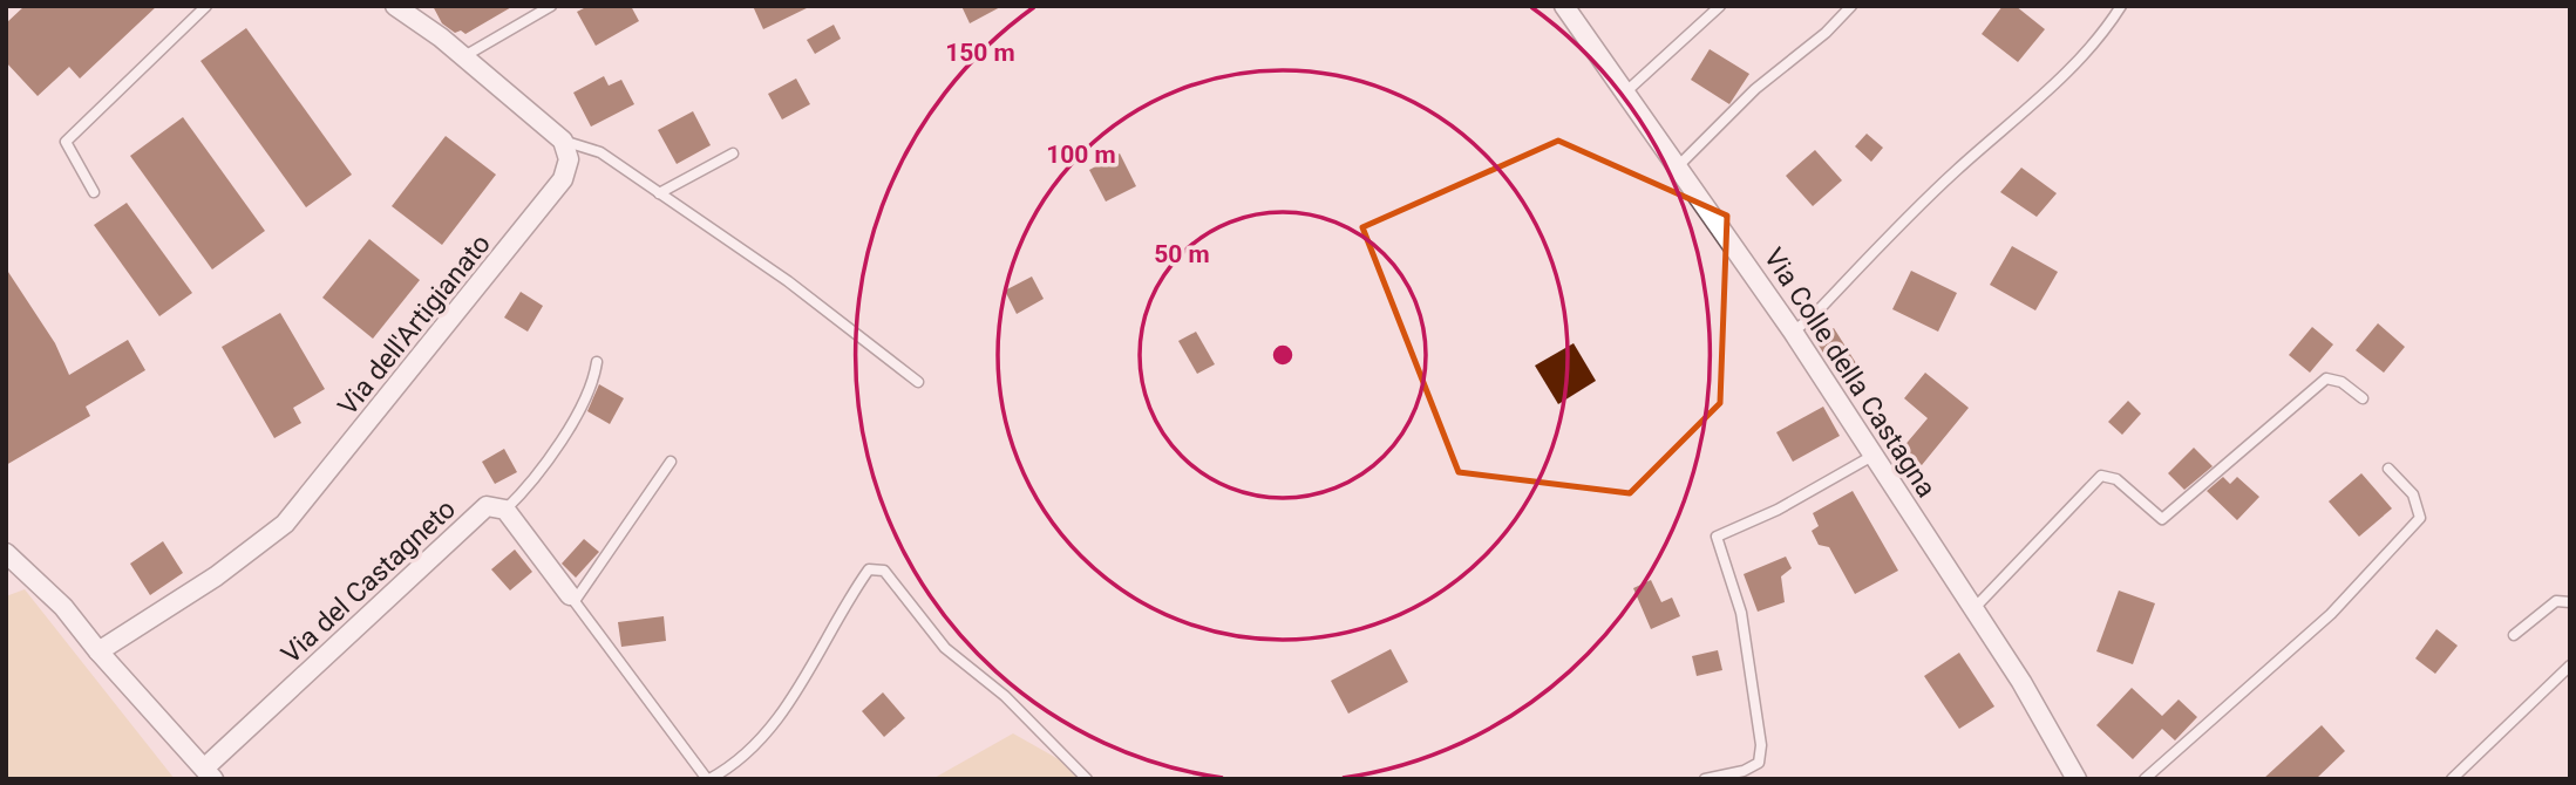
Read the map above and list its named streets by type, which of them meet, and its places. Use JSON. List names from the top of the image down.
{
  "streets": {
    "street": ["Via dell'Artigianato", "Via Colle della Castagna", "Via del Castagneto"]
  },
  "crossings": [
    ["Via dell'Artigianato", "Via del Castagneto"]
  ],
  "rings": ["150 m", "100 m", "50 m"]
}
